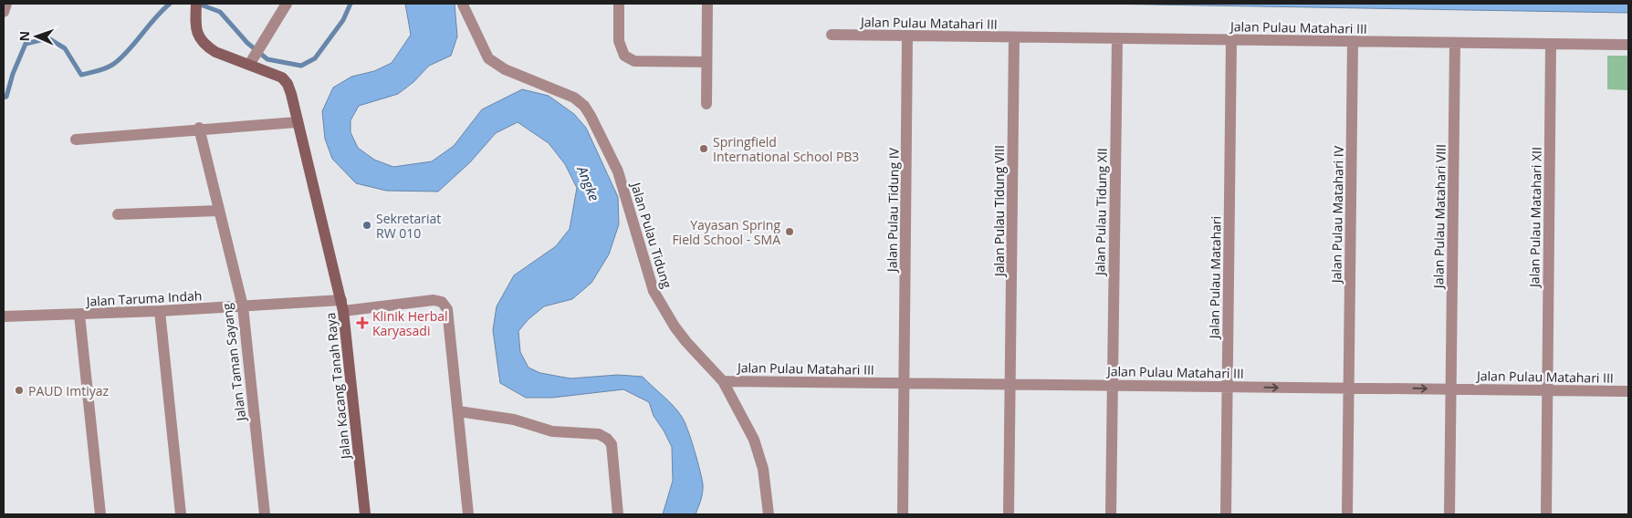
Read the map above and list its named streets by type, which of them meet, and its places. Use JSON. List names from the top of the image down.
{
  "streets": {
    "street": [
      "Jalan Pulau Matahari III",
      "Jalan Pulau Tidung IV",
      "Jalan Pulau Tidung VIII",
      "Jalan Pulau Tidung XII",
      "Jalan Pulau Matahari IV",
      "Jalan Pulau Matahari VIII",
      "Jalan Pulau Matahari XII",
      "Jalan Pulau Tidung",
      "Jalan Pulau Matahari",
      "Jalan Taruma Indah",
      "Jalan Taman Sayang",
      "Jalan Kacang Tanah Raya"
    ]
  },
  "crossings": [
    ["Jalan Pulau Matahari III", "Jalan Pulau Tidung IV"],
    ["Jalan Pulau Matahari III", "Jalan Pulau Tidung VIII"],
    ["Jalan Pulau Matahari III", "Jalan Pulau Tidung XII"],
    ["Jalan Pulau Matahari III", "Jalan Pulau Matahari IV"],
    ["Jalan Pulau Matahari III", "Jalan Pulau Matahari VIII"],
    ["Jalan Pulau Matahari III", "Jalan Pulau Matahari XII"],
    ["Jalan Pulau Matahari III", "Jalan Pulau Tidung"],
    ["Jalan Pulau Matahari III", "Jalan Pulau Matahari"],
    ["Jalan Taruma Indah", "Jalan Taman Sayang"],
    ["Jalan Taruma Indah", "Jalan Kacang Tanah Raya"]
  ],
  "water": ["Angke"],
  "places": {
    "other": [
      "Springfield International School PB3",
      "Sekretariat RW 010",
      "Yayasan Spring Field School - SMA",
      "PAUD Imtiyaz"
    ],
    "health": ["Klinik Herbal Karyasadi"]
  },
  "north": "left"
}
